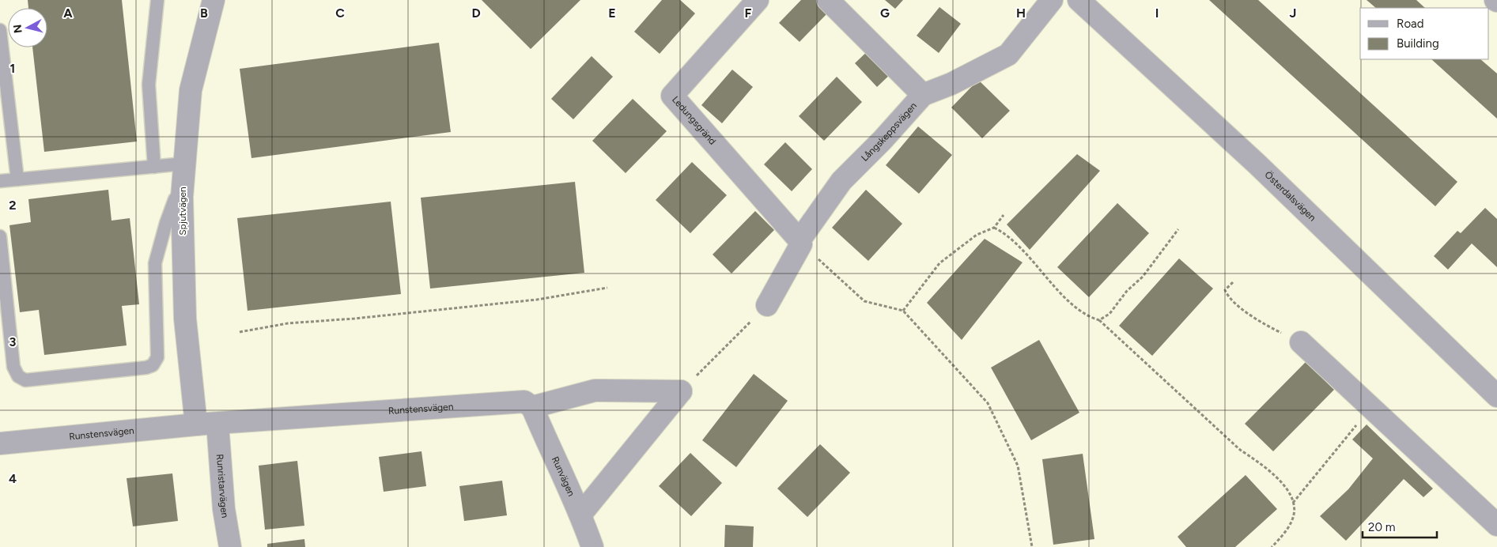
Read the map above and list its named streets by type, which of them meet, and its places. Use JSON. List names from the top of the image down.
{
  "streets": {
    "street": [
      "Ledungsgränd",
      "Långskeppsvägen",
      "Österdalsvägen",
      "Spjutvägen",
      "Runstensvägen",
      "Runvägen",
      "Runristarvägen"
    ]
  },
  "crossings": [
    ["Ledungsgränd", "Långskeppsvägen"],
    ["Spjutvägen", "Runstensvägen"],
    ["Runstensvägen", "Runvägen"],
    ["Runstensvägen", "Runristarvägen"]
  ],
  "legend": ["Road", "Building"],
  "scale_bar": "20 m",
  "north": "left",
  "grid": {
    "columns": [
      "A",
      "B",
      "C",
      "D",
      "E",
      "F",
      "G",
      "H",
      "I",
      "J"
    ],
    "rows": [
      "1",
      "2",
      "3",
      "4"
    ]
  }
}
